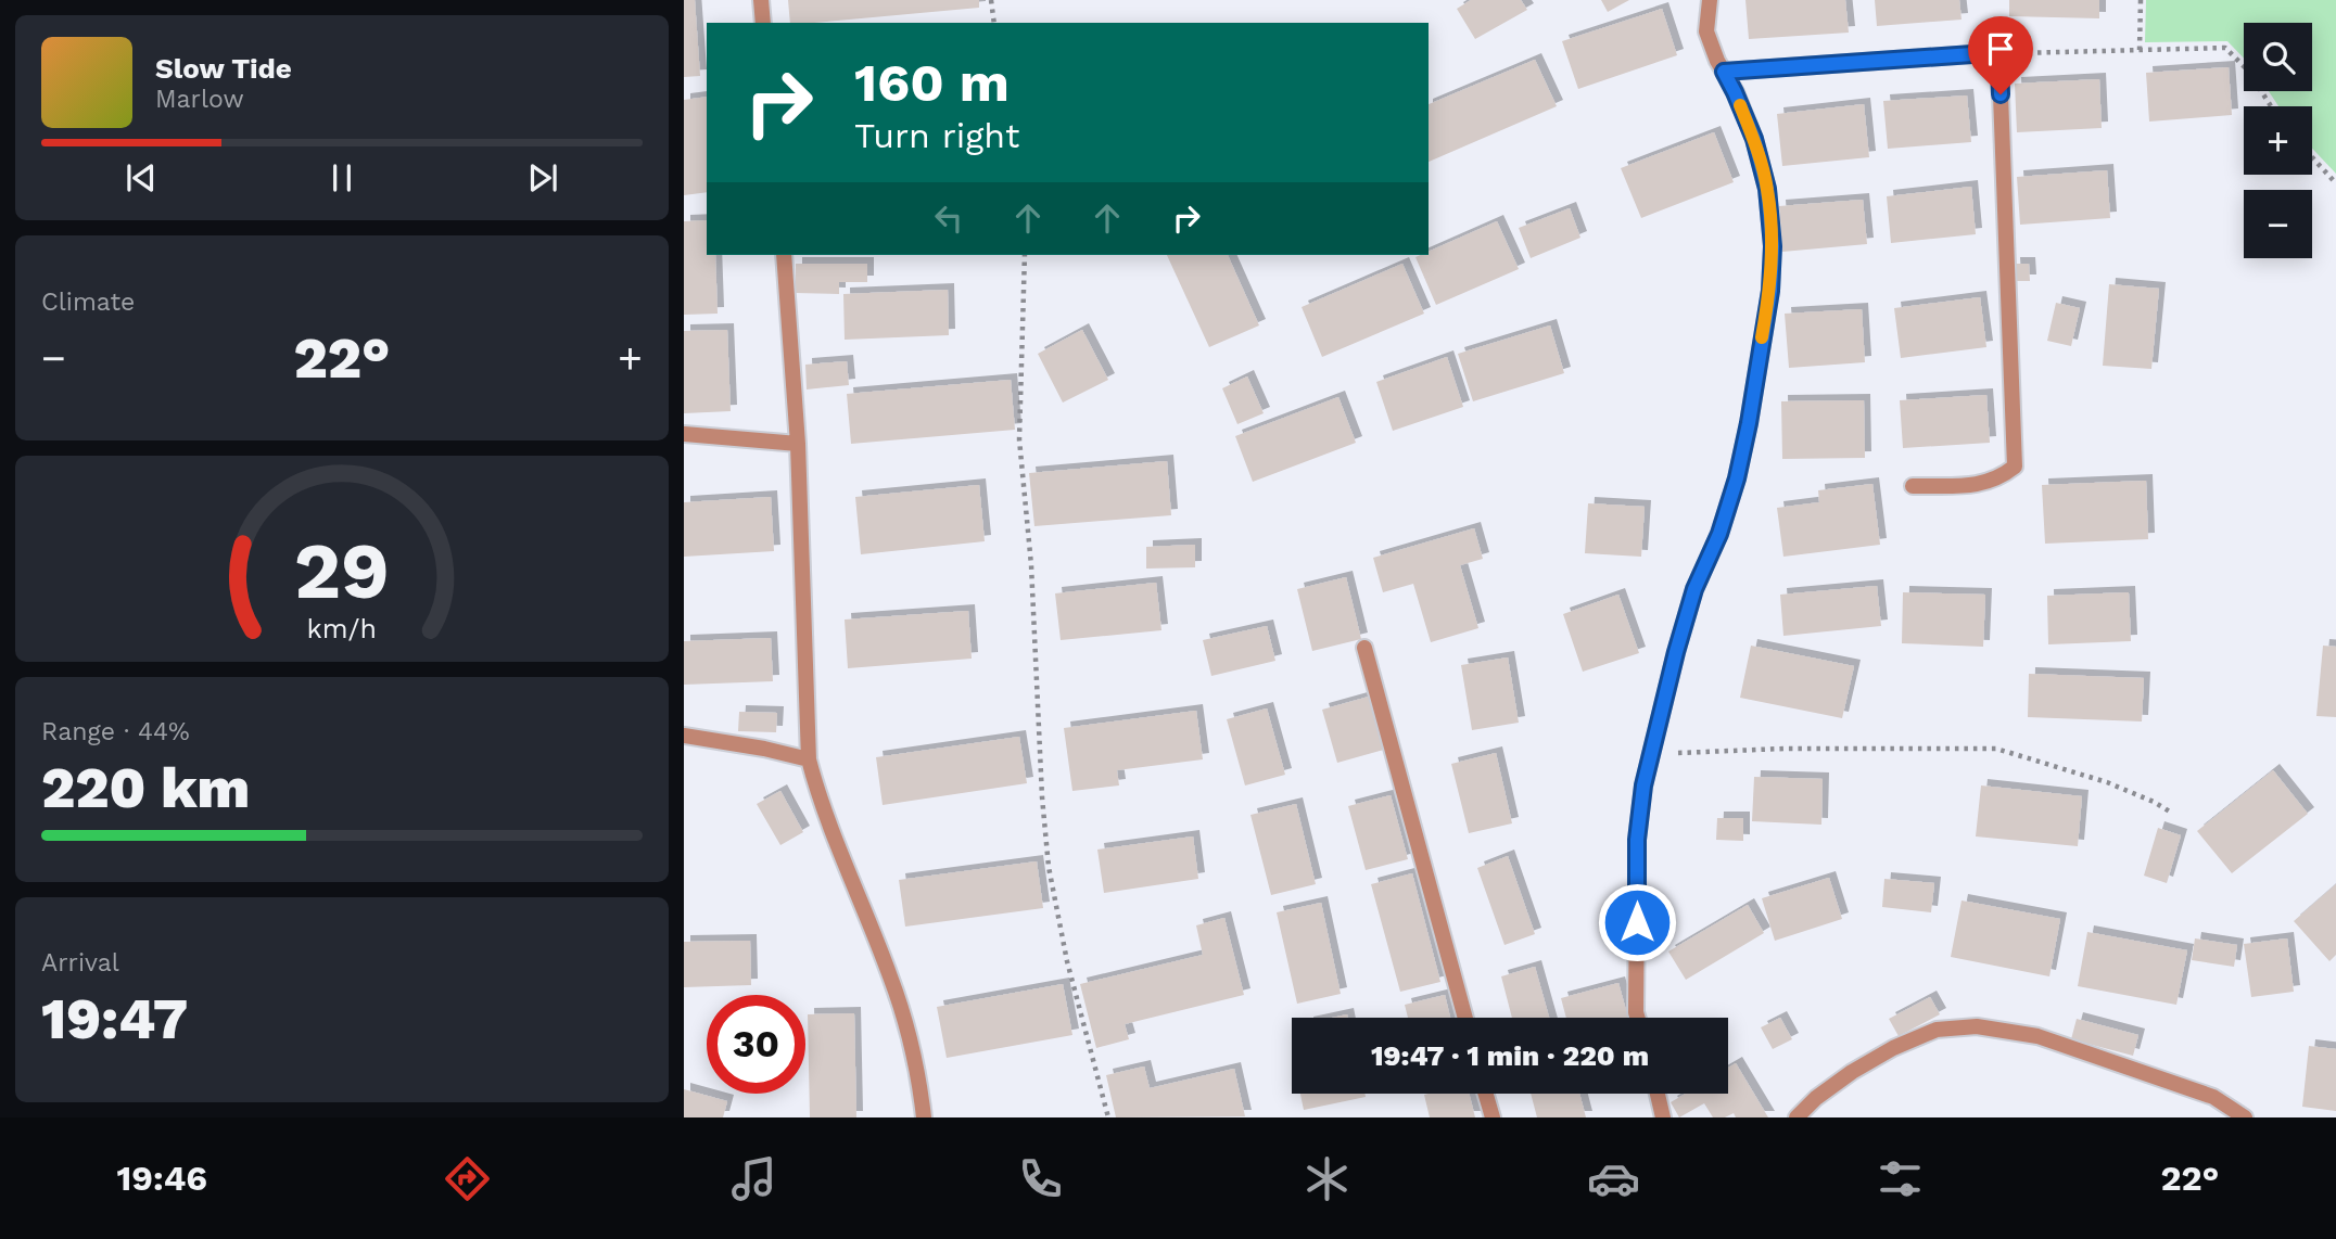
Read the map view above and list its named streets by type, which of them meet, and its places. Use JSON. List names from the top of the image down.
{
  "page": {
    "map_buttons": ["+", "−"],
    "turn": ["160 m", "Turn right"],
    "song": ["Slow Tide", "Marlow"],
    "tile": [
      "Climate",
      ["Range · 44%", "220 km"],
      ["Arrival", "19:47"]
    ],
    "heat": ["−", "22°", "+"],
    "limit": "30",
    "trip": "19:47 · 1 min · 220 m",
    "tabs": ["19:46", "22°"],
    "gauge": ["29", "km/h"]
  }
}
